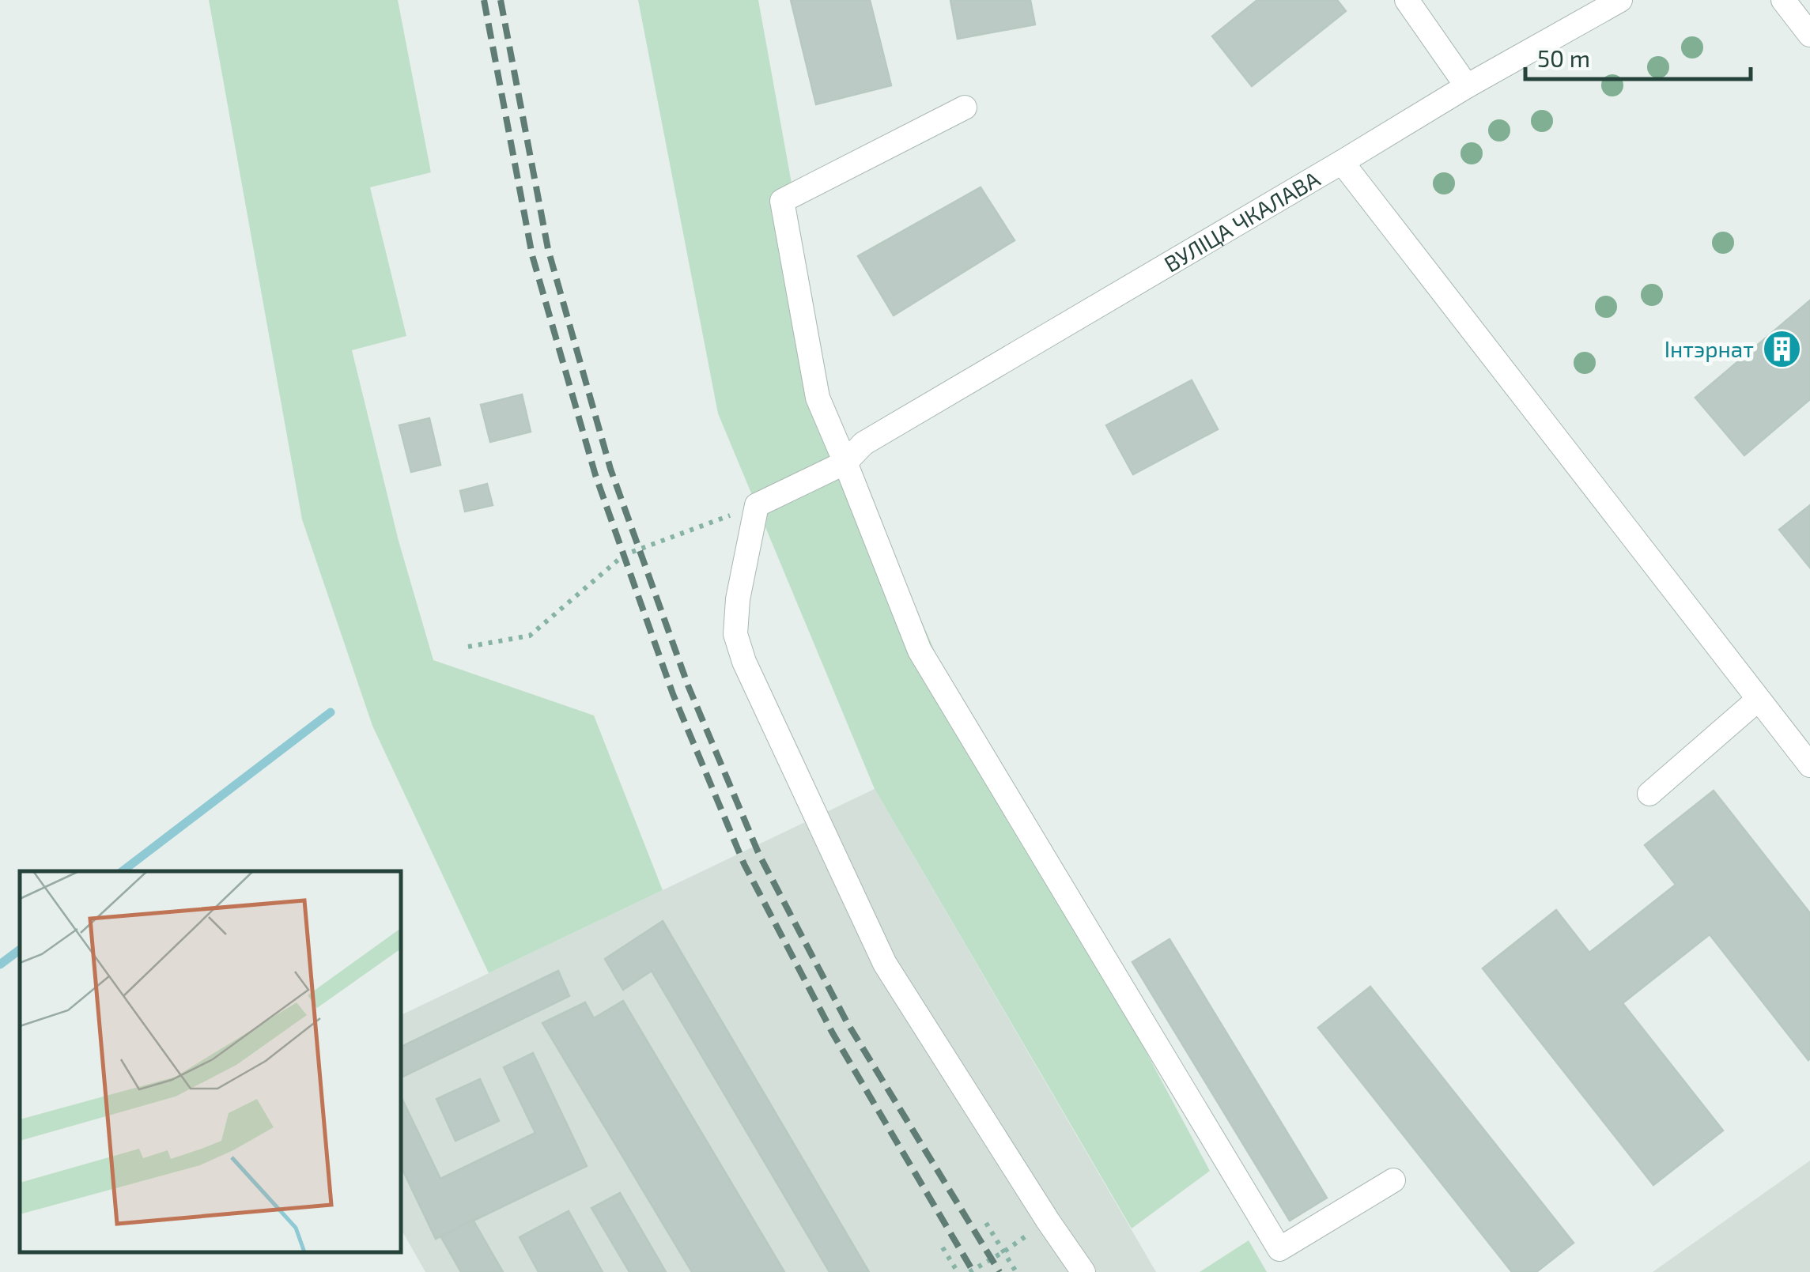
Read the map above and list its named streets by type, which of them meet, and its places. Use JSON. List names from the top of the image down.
{
  "streets": {
    "street": ["ВУЛІЦА ЧКАЛАВА"]
  },
  "places": {
    "building": ["Інтэрнат"]
  },
  "scale_bar": "50 m"
}
